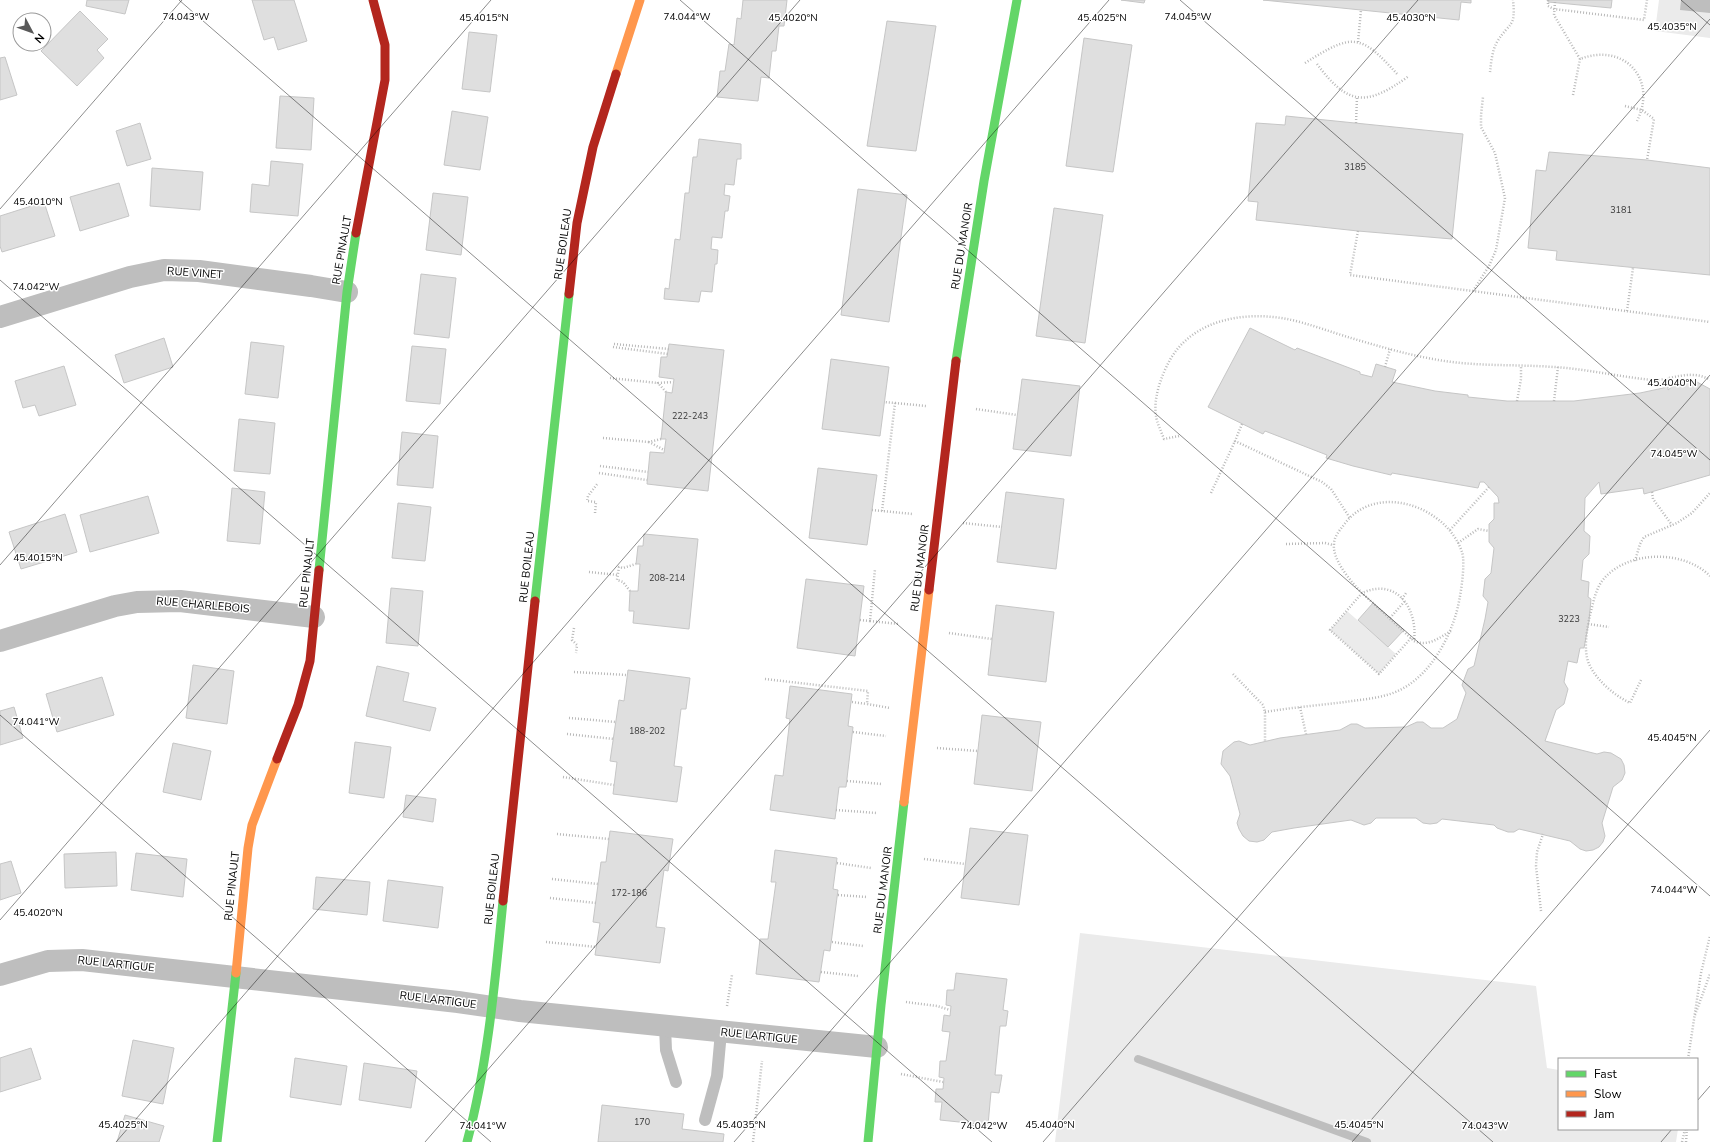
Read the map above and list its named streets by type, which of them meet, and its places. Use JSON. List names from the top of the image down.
{
  "streets": {
    "street": [
      "RUE BOILEAU",
      "RUE DU MANOIR",
      "RUE PINAULT",
      "RUE VINET",
      "RUE CHARLEBOIS",
      "RUE LARTIGUE"
    ]
  },
  "crossings": [
    ["RUE BOILEAU", "RUE LARTIGUE"],
    ["RUE DU MANOIR", "RUE LARTIGUE"],
    ["RUE PINAULT", "RUE VINET"],
    ["RUE PINAULT", "RUE CHARLEBOIS"],
    ["RUE PINAULT", "RUE LARTIGUE"]
  ],
  "house_numbers": [
    "3185",
    "3181",
    "222-243",
    "208-214",
    "3223",
    "188-202",
    "172-186",
    "170"
  ],
  "legend": ["Fast", "Slow", "Jam"],
  "north": "bottom right",
  "coordinates": [
    "74.043°W",
    "74.044°W",
    "74.045°W",
    "45.4020°N",
    "45.4015°N",
    "45.4025°N",
    "45.4030°N",
    "45.4035°N",
    "45.4010°N",
    "74.042°W",
    "45.4040°N",
    "74.041°W",
    "45.4045°N"
  ]
}
